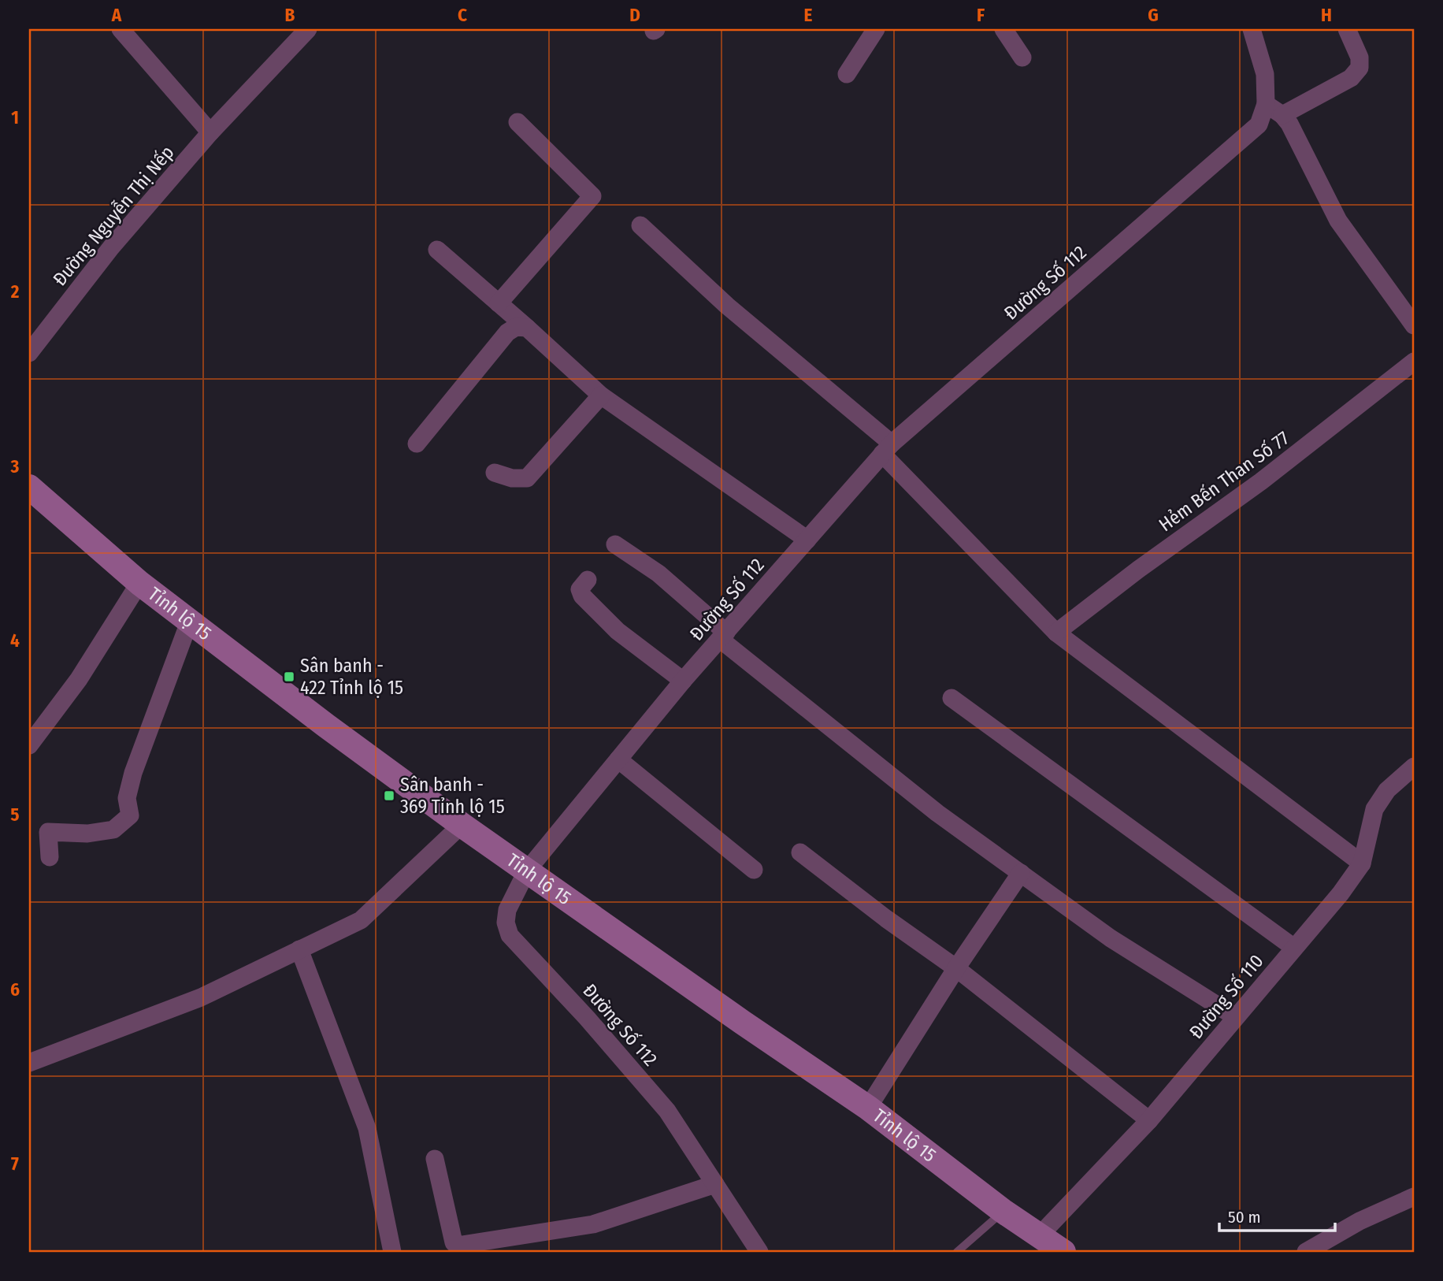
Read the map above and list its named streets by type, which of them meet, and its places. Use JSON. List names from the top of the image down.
{
  "streets": {
    "main road": ["Tỉnh lộ 15"],
    "street": [
      "Đường Nguyễn Thị Nếp",
      "Đường Số 112",
      "Hẻm Bến Than Số 77",
      "Đường Số 110"
    ]
  },
  "crossings": [
    ["Đường Số 112", "Tỉnh lộ 15"],
    ["Tỉnh lộ 15", "Đường Số 110"]
  ],
  "places": {
    "transit": ["Sân banh - 422 Tỉnh lộ 15", "Sân banh - 369 Tỉnh lộ 15"]
  },
  "scale_bar": "50 m",
  "grid": {
    "columns": [
      "A",
      "B",
      "C",
      "D",
      "E",
      "F",
      "G",
      "H"
    ],
    "rows": [
      "1",
      "2",
      "3",
      "4",
      "5",
      "6",
      "7"
    ]
  }
}
